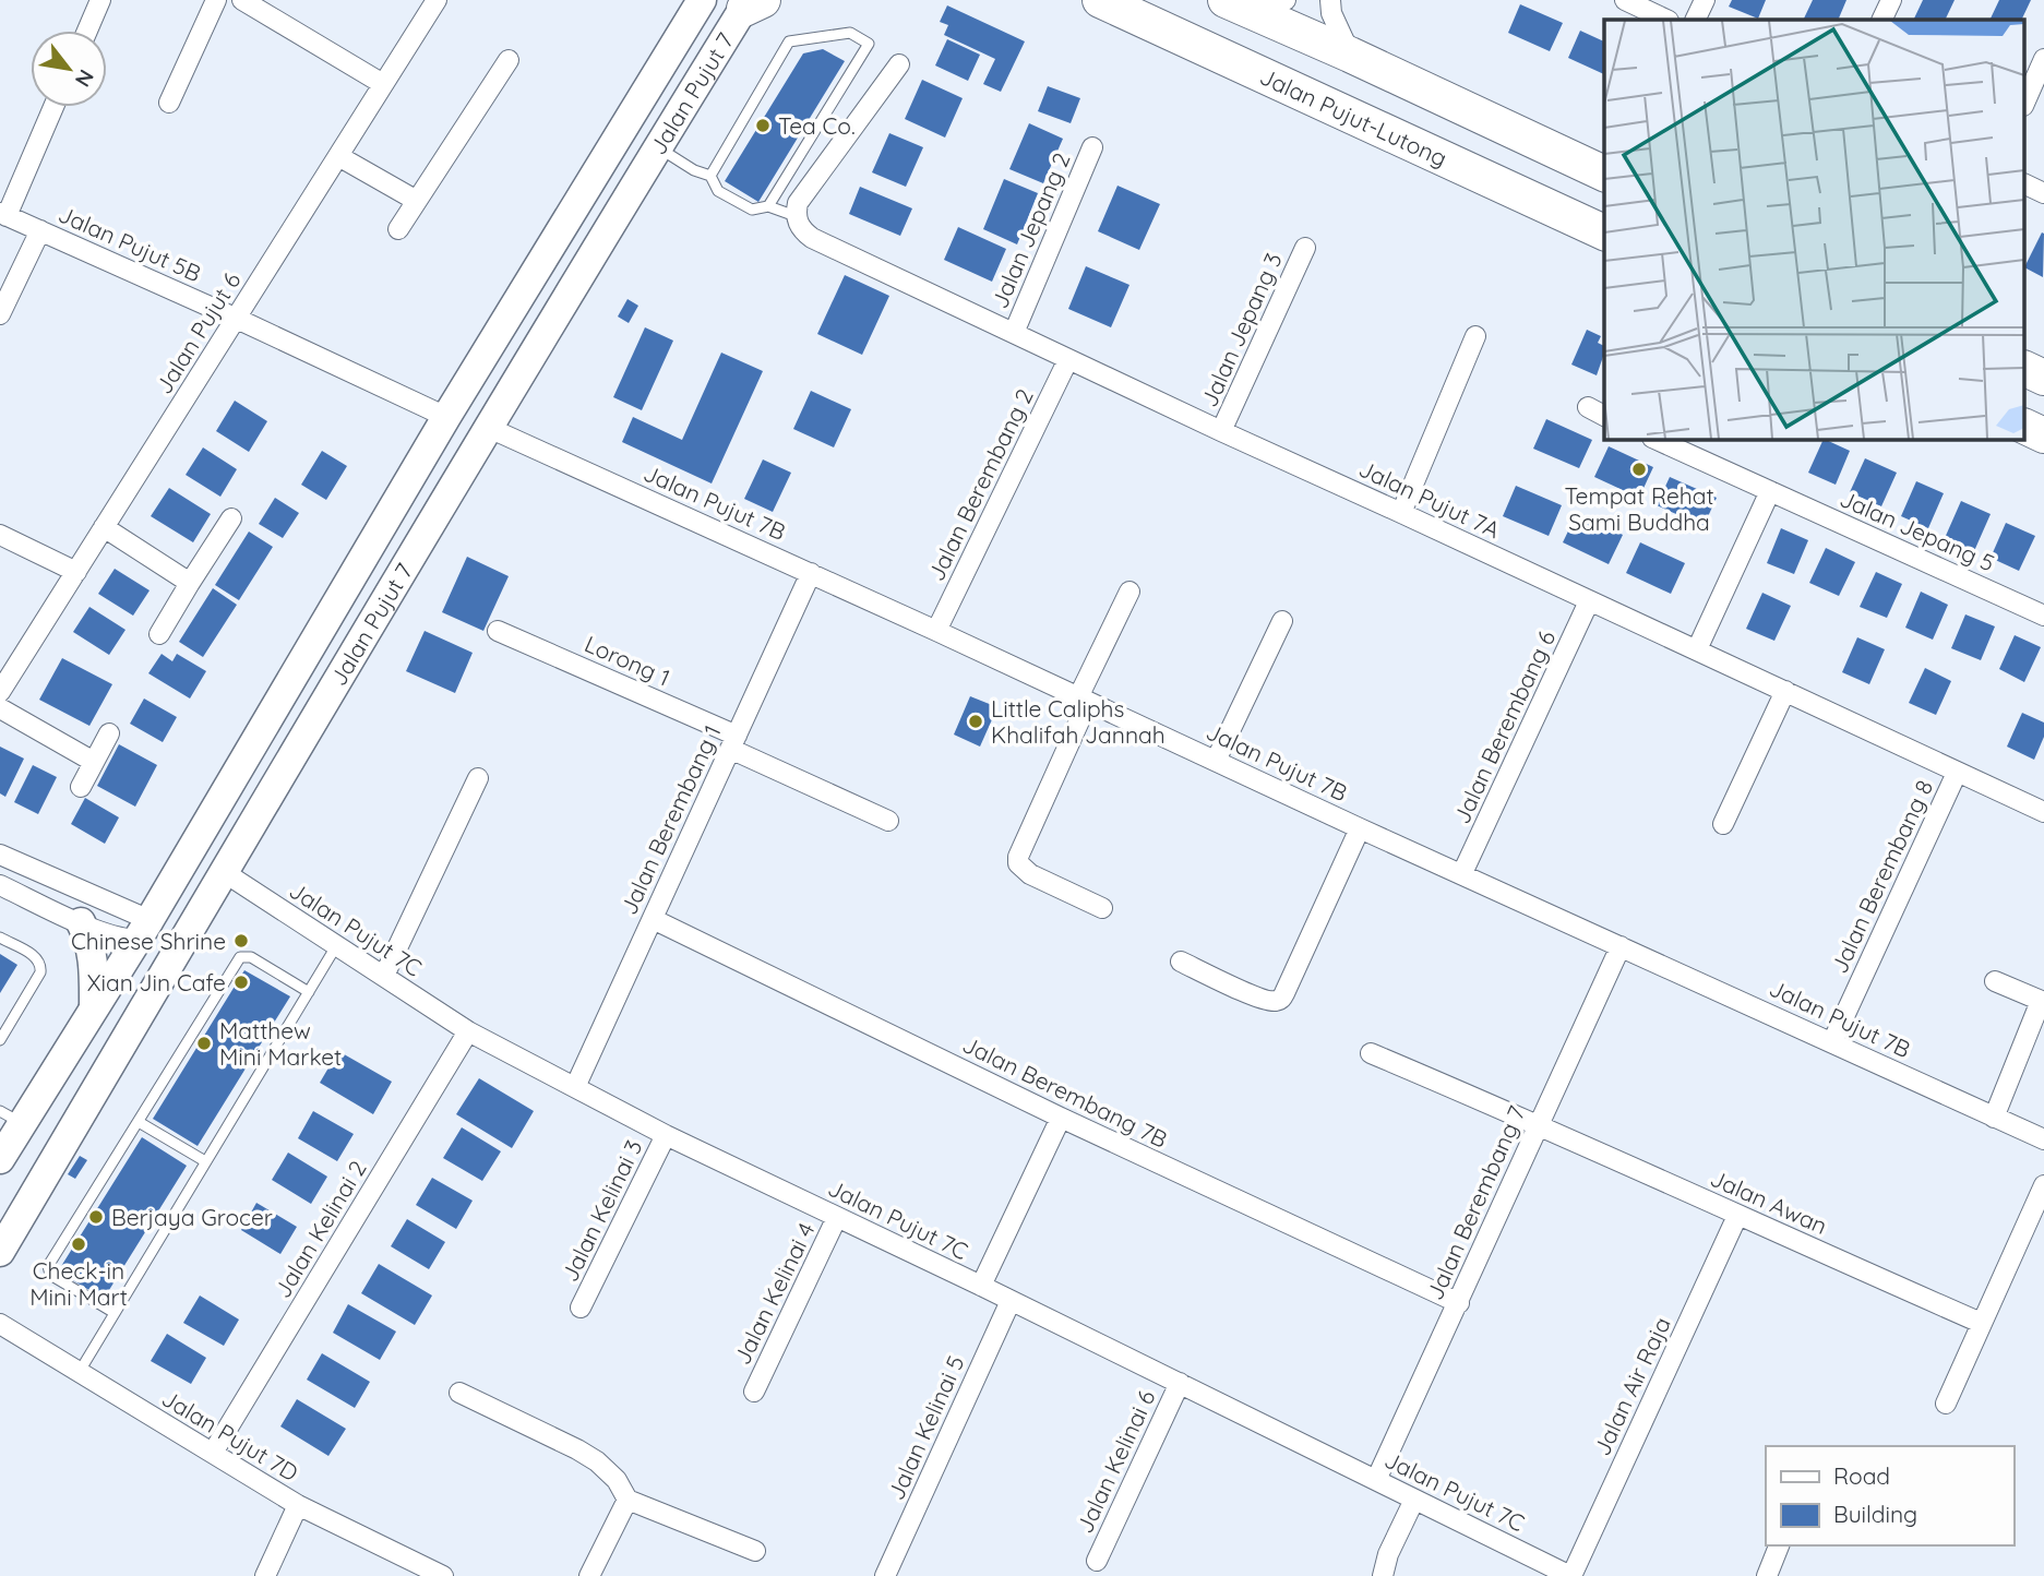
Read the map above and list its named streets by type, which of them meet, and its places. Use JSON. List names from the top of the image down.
{
  "streets": {
    "highway": ["Jalan Pujut-Lutong"],
    "main road": ["Jalan Pujut 7"],
    "street": [
      "Jalan Jepang 2",
      "Jalan Pujut 5B",
      "Jalan Jepang 3",
      "Jalan Pujut 6",
      "Jalan Berembang 2",
      "Jalan Pujut 7A",
      "Jalan Pujut 7B",
      "Jalan Jepang 5",
      "Lorong 1",
      "Jalan Berembang 6",
      "Jalan Berembang 1",
      "Jalan Berembang 8",
      "Jalan Pujut 7C",
      "Jalan Berembang 7B",
      "Jalan Awan",
      "Jalan Berembang 7",
      "Jalan Kelinai 3",
      "Jalan Kelinai 2",
      "Jalan Kelinai 4",
      "Jalan Air Raja",
      "Jalan Kelinai 5",
      "Jalan Pujut 7D",
      "Jalan Kelinai 6"
    ]
  },
  "crossings": [
    ["Jalan Pujut 7", "Jalan Pujut 5B"],
    ["Jalan Pujut 7", "Jalan Pujut 7B"],
    ["Jalan Pujut 7", "Jalan Pujut 7C"],
    ["Jalan Jepang 2", "Jalan Pujut 7A"],
    ["Jalan Pujut 5B", "Jalan Pujut 6"],
    ["Jalan Jepang 3", "Jalan Pujut 7A"],
    ["Jalan Berembang 2", "Jalan Pujut 7A"],
    ["Jalan Berembang 2", "Jalan Pujut 7B"],
    ["Jalan Pujut 7A", "Jalan Berembang 6"],
    ["Jalan Pujut 7A", "Jalan Berembang 8"],
    ["Jalan Pujut 7B", "Jalan Berembang 6"],
    ["Jalan Pujut 7B", "Jalan Berembang 1"],
    ["Jalan Pujut 7B", "Jalan Berembang 8"],
    ["Jalan Pujut 7B", "Jalan Berembang 7"],
    ["Lorong 1", "Jalan Berembang 1"],
    ["Jalan Berembang 1", "Jalan Pujut 7C"],
    ["Jalan Berembang 1", "Jalan Berembang 7B"],
    ["Jalan Pujut 7C", "Jalan Berembang 7"],
    ["Jalan Pujut 7C", "Jalan Kelinai 3"],
    ["Jalan Pujut 7C", "Jalan Kelinai 2"],
    ["Jalan Pujut 7C", "Jalan Kelinai 4"],
    ["Jalan Pujut 7C", "Jalan Air Raja"],
    ["Jalan Pujut 7C", "Jalan Kelinai 5"],
    ["Jalan Pujut 7C", "Jalan Kelinai 6"],
    ["Jalan Berembang 7B", "Jalan Berembang 7"],
    ["Jalan Awan", "Jalan Berembang 7"],
    ["Jalan Awan", "Jalan Air Raja"],
    ["Jalan Kelinai 2", "Jalan Pujut 7D"]
  ],
  "places": [
    "Tea Co.",
    "Tempat Rehat Sami Buddha",
    "Little Caliphs Khalifah Jannah",
    "Chinese Shrine",
    "Xian Jin Cafe",
    "Matthew Mini Market",
    "Berjaya Grocer",
    "Check-in Mini Mart"
  ],
  "legend": ["Road", "Building"],
  "north": "bottom right"
}
